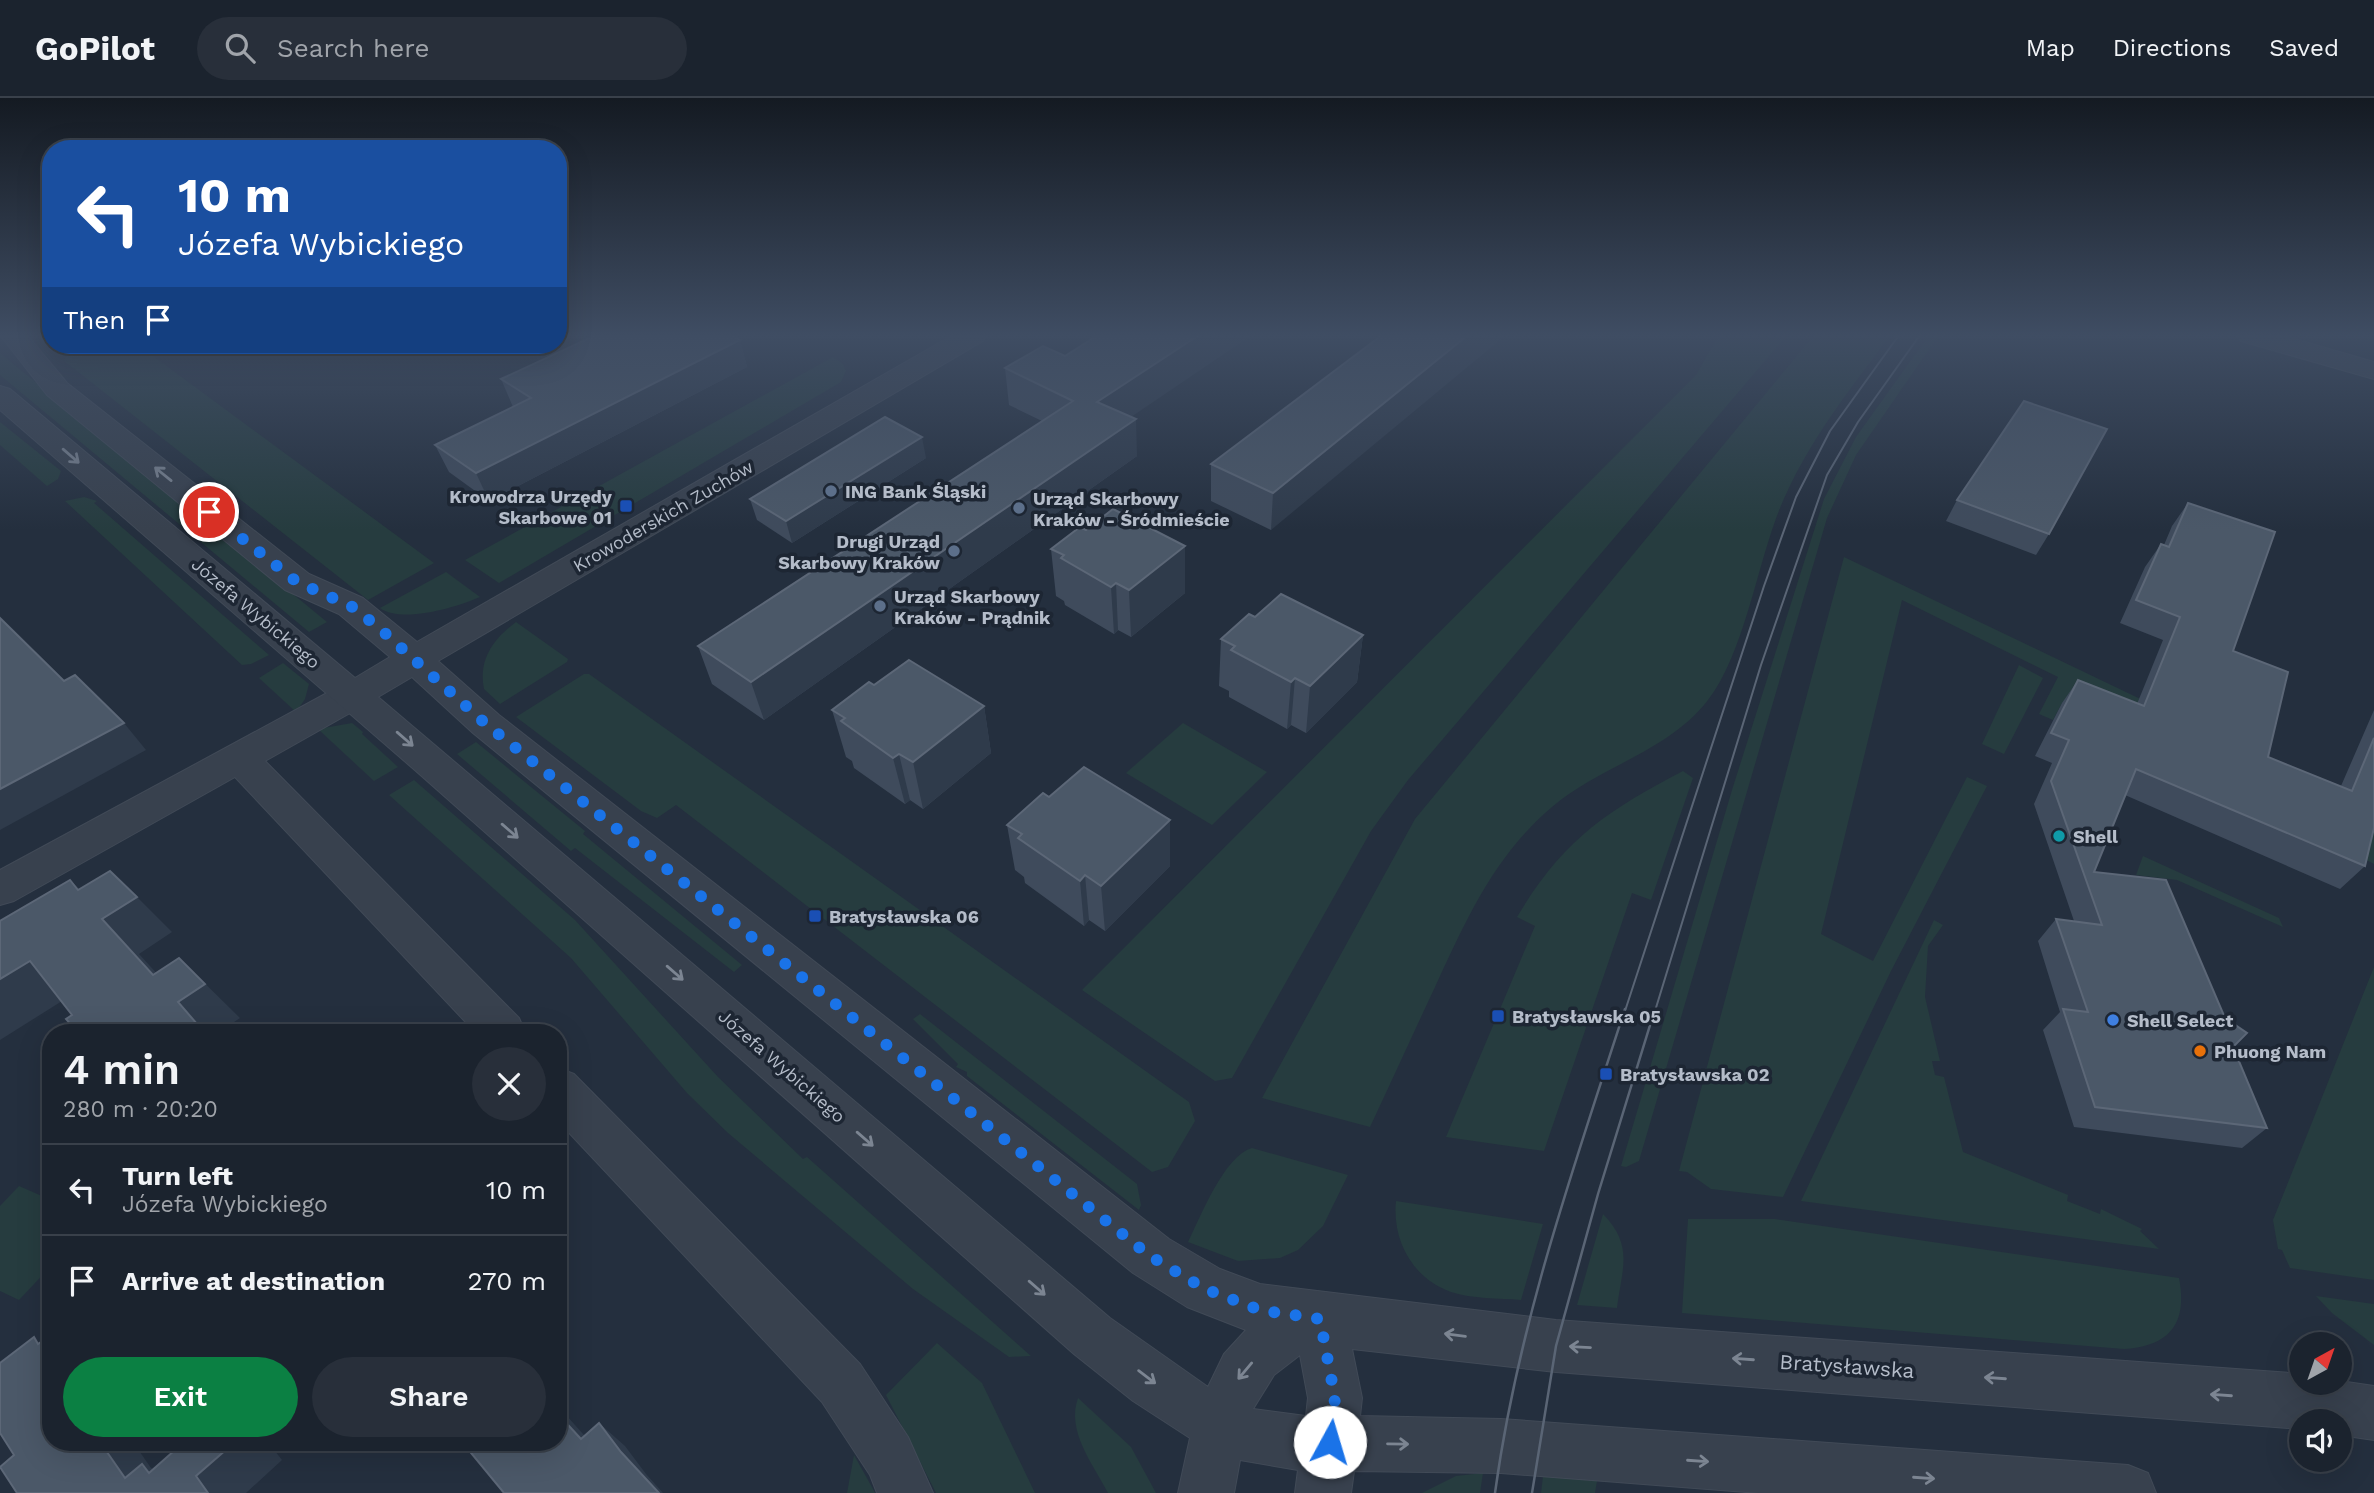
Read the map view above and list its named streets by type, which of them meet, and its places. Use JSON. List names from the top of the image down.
{
  "streets": {
    "street": ["Krowoderskich Zuchów", "Józefa Wybickiego", "Bratysławska"]
  },
  "crossings": [
    ["Krowoderskich Zuchów", "Józefa Wybickiego"]
  ],
  "places": {
    "other": [
      "ING Bank Śląski",
      "Urząd Skarbowy Kraków - Śródmieście",
      "Drugi Urząd Skarbowy Kraków",
      "Urząd Skarbowy Kraków - Prądnik",
      "Shell",
      "Shell Select",
      "Phuong Nam"
    ],
    "transit": [
      "Krowodrza Urzędy Skarbowe 01",
      "Bratysławska 06",
      "Bratysławska 05",
      "Bratysławska 02"
    ]
  },
  "north": "top right",
  "page": {
    "header": "GoPilot",
    "search": "Search here",
    "nav": ["Map", "Directions", "Saved"],
    "turn": ["10 m", "Józefa Wybickiego"],
    "then": "Then",
    "heading": ["4 min", "280 m · 20:20"],
    "list": [
      {
        "name": "Turn left",
        "note": "Józefa Wybickiego",
        "value": "10 m"
      },
      {
        "name": "Arrive at destination",
        "value": "270 m"
      }
    ],
    "buttons": ["Exit", "Share"]
  }
}
